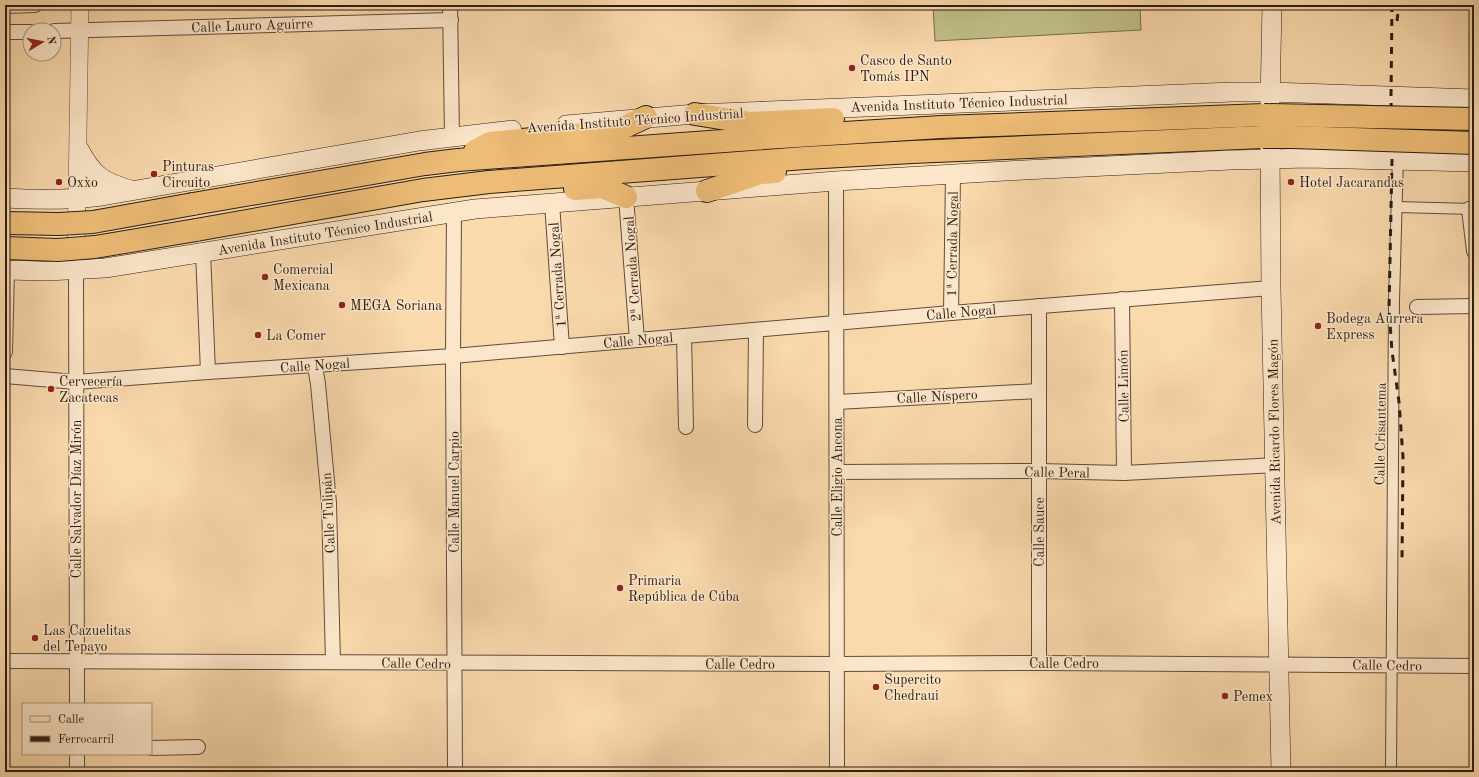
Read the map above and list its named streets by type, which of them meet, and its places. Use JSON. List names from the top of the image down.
{
  "streets": {
    "main road": ["Avenida Instituto Técnico Industrial", "Avenida Ricardo Flores Magón"],
    "street": [
      "Calle Lauro Aguirre",
      "1ª Cerrada Nogal",
      "2ª Cerrada Nogal",
      "Calle Nogal",
      "Calle Limón",
      "Calle Níspero",
      "Calle Crisantema",
      "Calle Peral",
      "Calle Eligio Ancona",
      "Calle Manuel Carpio",
      "Calle Salvador Díaz Mirón",
      "Calle Tulipán",
      "Calle Sauce",
      "Calle Cedro"
    ]
  },
  "crossings": [
    ["Avenida Instituto Técnico Industrial", "1ª Cerrada Nogal"],
    ["Avenida Instituto Técnico Industrial", "2ª Cerrada Nogal"],
    ["Avenida Instituto Técnico Industrial", "Avenida Ricardo Flores Magón"],
    ["Avenida Instituto Técnico Industrial", "Calle Crisantema"],
    ["Avenida Instituto Técnico Industrial", "Calle Eligio Ancona"],
    ["Avenida Instituto Técnico Industrial", "Calle Manuel Carpio"],
    ["Avenida Instituto Técnico Industrial", "Calle Salvador Díaz Mirón"],
    ["1ª Cerrada Nogal", "Calle Nogal"],
    ["2ª Cerrada Nogal", "Calle Nogal"],
    ["Calle Nogal", "Calle Limón"],
    ["Calle Nogal", "Avenida Ricardo Flores Magón"],
    ["Calle Nogal", "Calle Eligio Ancona"],
    ["Calle Nogal", "Calle Manuel Carpio"],
    ["Calle Nogal", "Calle Salvador Díaz Mirón"],
    ["Calle Nogal", "Calle Tulipán"],
    ["Calle Nogal", "Calle Sauce"],
    ["Calle Limón", "Calle Peral"],
    ["Calle Níspero", "Calle Eligio Ancona"],
    ["Calle Níspero", "Calle Sauce"],
    ["Avenida Ricardo Flores Magón", "Calle Peral"],
    ["Avenida Ricardo Flores Magón", "Calle Cedro"],
    ["Calle Crisantema", "Calle Cedro"],
    ["Calle Peral", "Calle Eligio Ancona"],
    ["Calle Peral", "Calle Sauce"],
    ["Calle Eligio Ancona", "Calle Cedro"],
    ["Calle Manuel Carpio", "Calle Cedro"],
    ["Calle Salvador Díaz Mirón", "Calle Cedro"],
    ["Calle Tulipán", "Calle Cedro"],
    ["Calle Sauce", "Calle Cedro"]
  ],
  "places": [
    "Casco de Santo Tomás IPN",
    "Pinturas Circuito",
    "Oxxo",
    "Hotel Jacarandas",
    "Comercial Mexicana",
    "MEGA Soriana",
    "Bodega Aurrera Express",
    "La Comer",
    "Cervecería Zacatecas",
    "Primaria República de Cúba",
    "Las Cazuelitas del Tepayo",
    "Supercito Chedraui",
    "Pemex"
  ],
  "legend": ["Calle", "Ferrocarril"],
  "north": "right"
}
